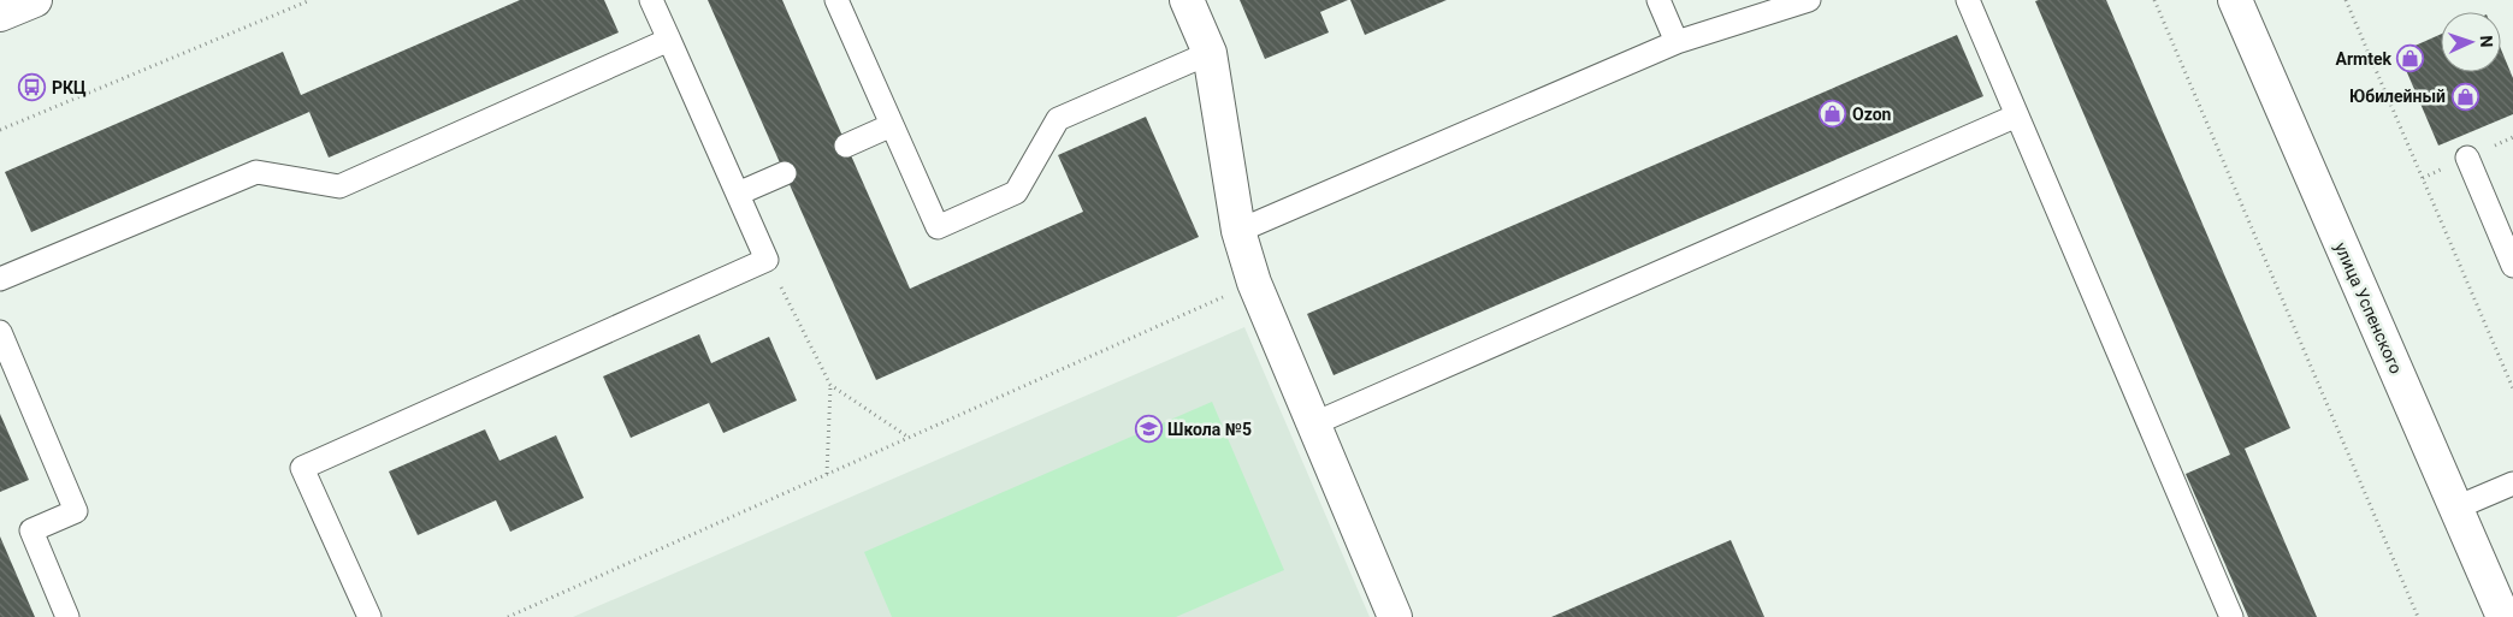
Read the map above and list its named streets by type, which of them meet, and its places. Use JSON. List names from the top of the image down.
{
  "streets": {
    "street": ["улица Успенского"]
  },
  "places": {
    "shop": ["Armtek", "Юбилейный", "Ozon"],
    "bus stop": ["РКЦ"],
    "school or university": ["Школа №5"]
  },
  "north": "right"
}
